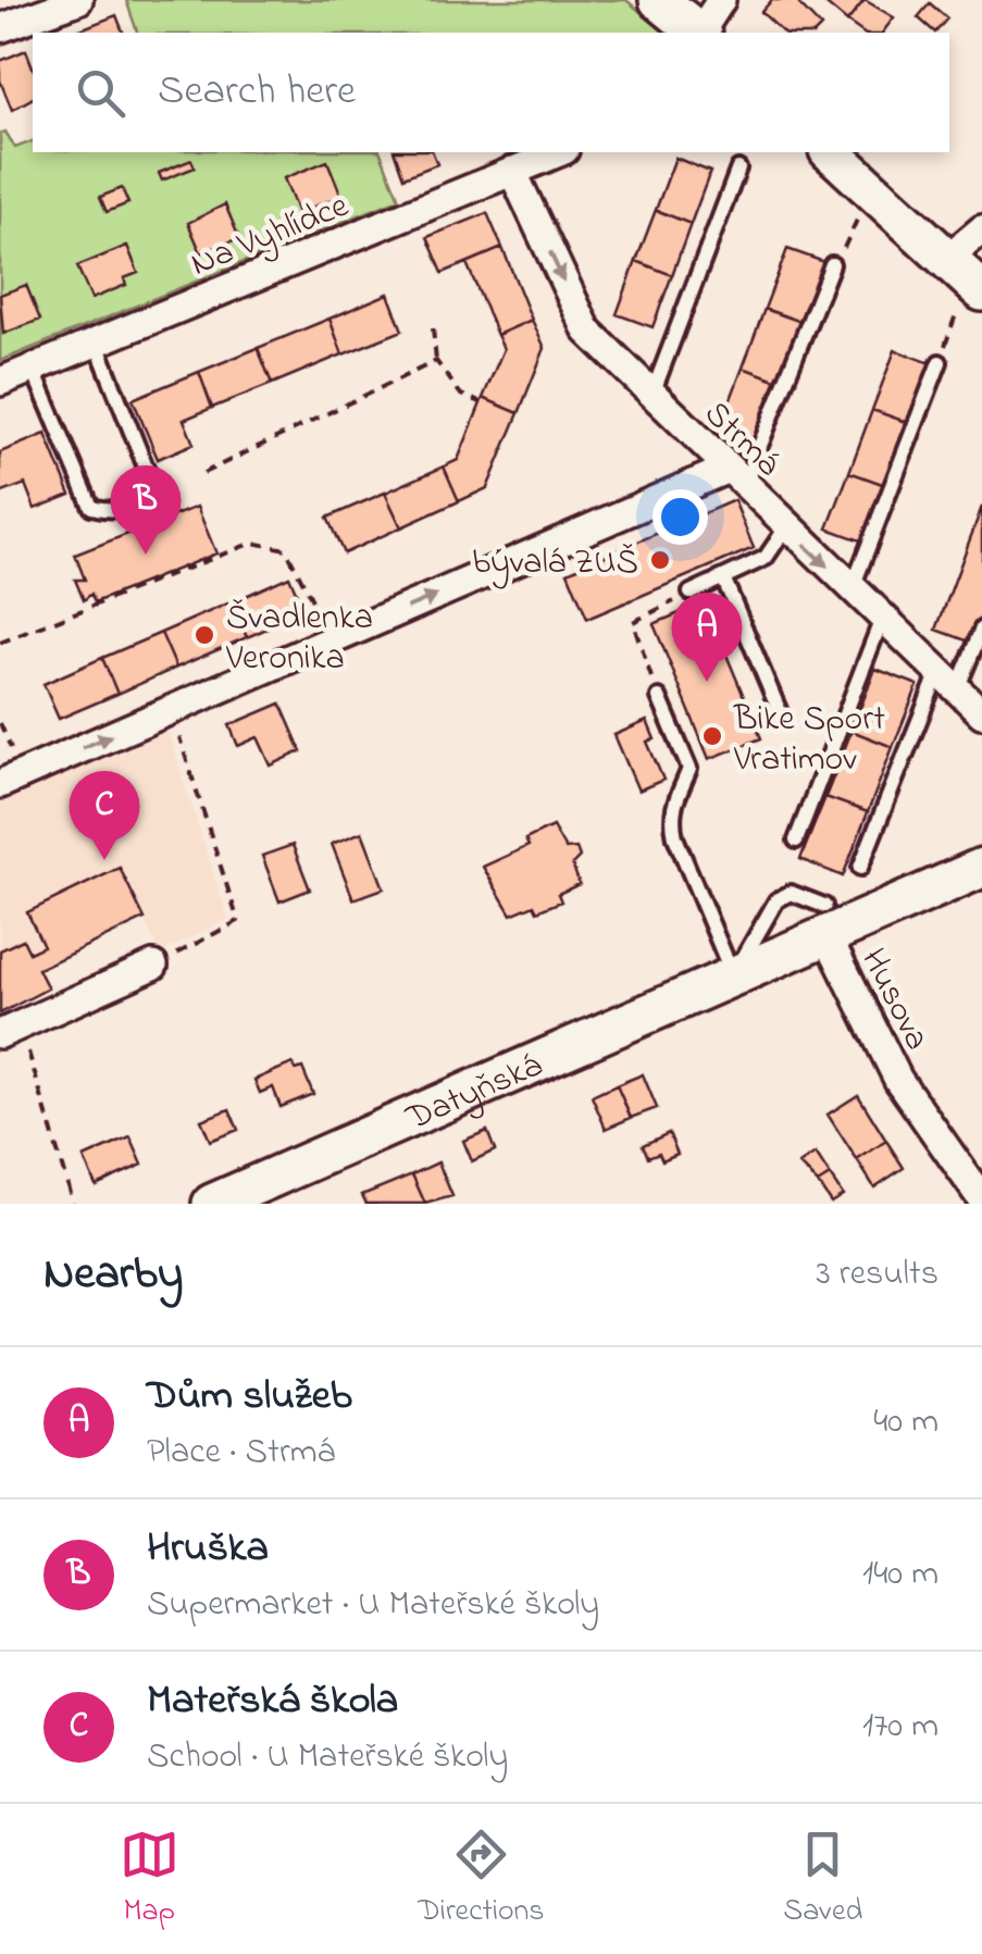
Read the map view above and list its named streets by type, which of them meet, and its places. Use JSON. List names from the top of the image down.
{
  "streets": {
    "main road": ["Datyňská"],
    "street": ["Na Vyhlídce", "Strmá", "Husova"]
  },
  "crossings": [
    ["Na Vyhlídce", "Strmá"],
    ["Husova", "Datyňská"]
  ],
  "one_way": ["Strmá"],
  "places": ["bývalá ZUŠ", "Švadlenka Veronika", "Bike Sport Vratimov"],
  "page": {
    "search": "Search here",
    "pins": ["B", "A", "C"],
    "heading": ["Nearby", "3 results"],
    "list": [
      {
        "mark": "A",
        "name": "Dům služeb",
        "note": "Place · Strmá",
        "value": "40 m"
      },
      {
        "mark": "B",
        "name": "Hruška",
        "note": "Supermarket · U Mateřské školy",
        "value": "140 m"
      },
      {
        "mark": "C",
        "name": "Mateřská škola",
        "note": "School · U Mateřské školy",
        "value": "170 m"
      }
    ],
    "nav": ["Map", "Directions", "Saved"]
  }
}
